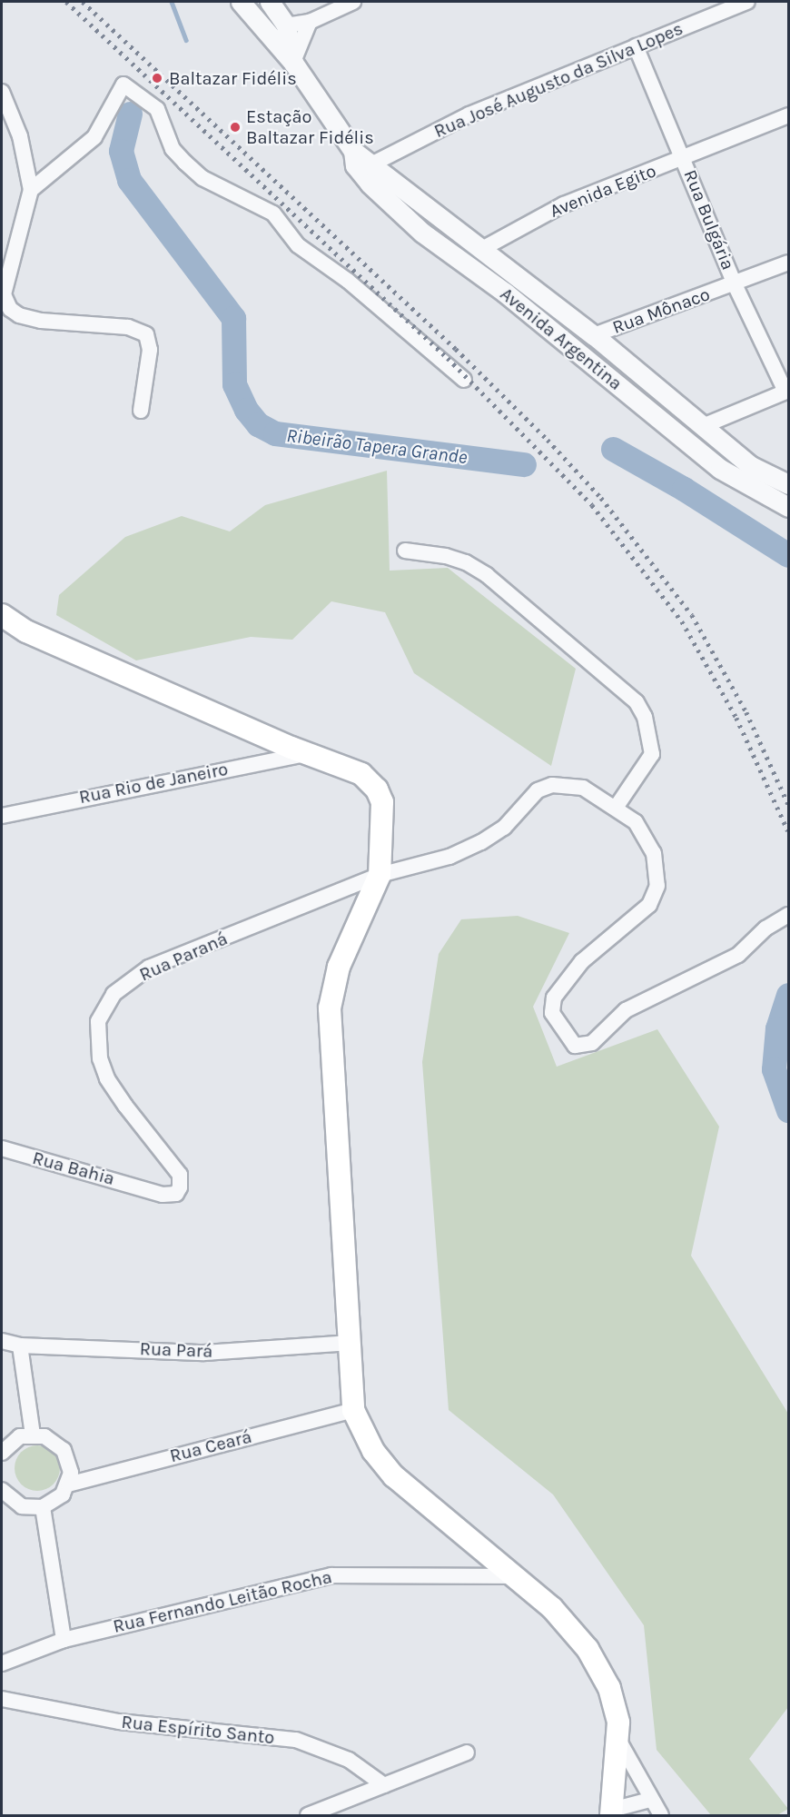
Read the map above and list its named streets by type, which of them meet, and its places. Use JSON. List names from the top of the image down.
{
  "streets": {
    "street": [
      "Rua José Augusto da Silva Lopes",
      "Avenida Egito",
      "Rua Bulgária",
      "Rua Mônaco",
      "Avenida Argentina",
      "Rua Rio de Janeiro",
      "Rua Paraná",
      "Rua Bahia",
      "Rua Pará",
      "Rua Ceará",
      "Rua Fernando Leitão Rocha",
      "Rua Espírito Santo"
    ]
  },
  "crossings": [
    ["Rua José Augusto da Silva Lopes", "Rua Bulgária"],
    ["Rua José Augusto da Silva Lopes", "Avenida Argentina"],
    ["Avenida Egito", "Rua Bulgária"],
    ["Avenida Egito", "Avenida Argentina"],
    ["Rua Bulgária", "Rua Mônaco"],
    ["Rua Mônaco", "Avenida Argentina"],
    ["Rua Paraná", "Rua Bahia"]
  ],
  "water": ["Ribeirão Tapera Grande"],
  "places": ["Baltazar Fidélis", "Estação Baltazar Fidélis"]
}
